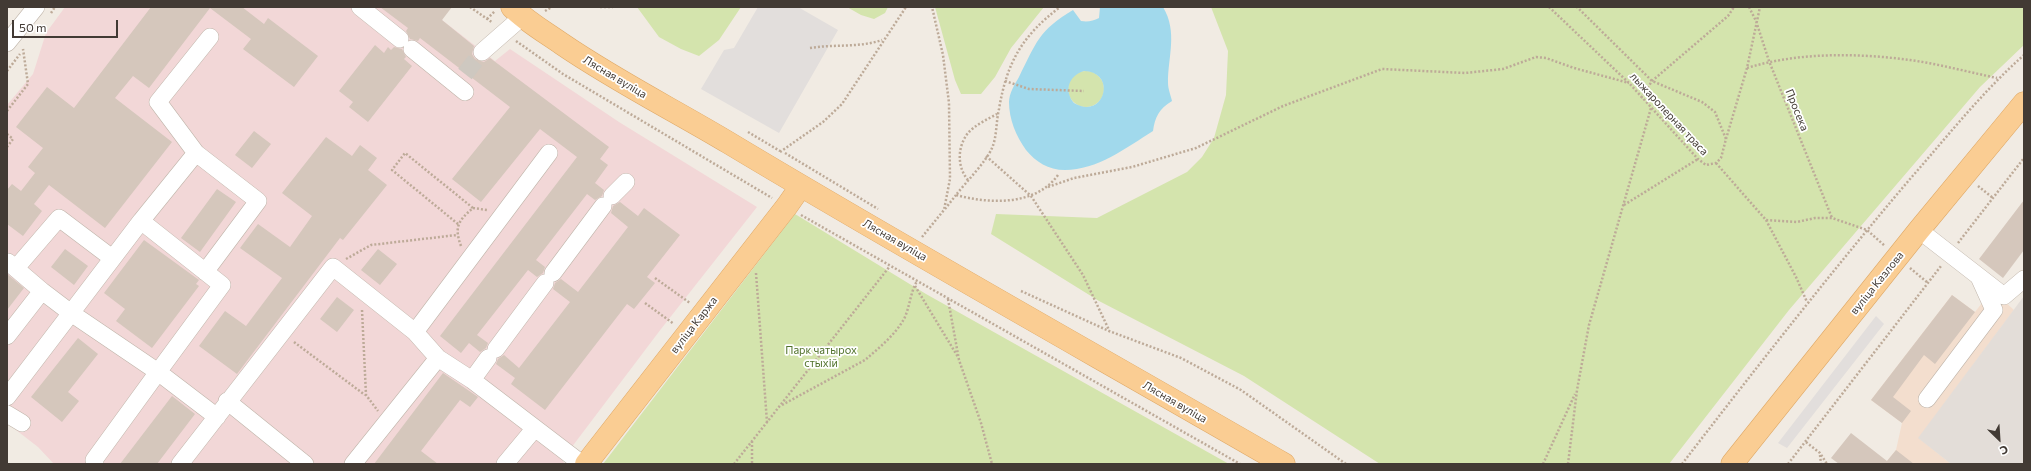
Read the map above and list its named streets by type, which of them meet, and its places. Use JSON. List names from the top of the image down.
{
  "streets": {
    "main road": ["Лясная вуліца", "вуліца Казлова", "вуліца Каржа"],
    "path": ["Просека", "лыжаролерная траса"]
  },
  "crossings": [
    ["Лясная вуліца", "вуліца Каржа"]
  ],
  "parks": ["Парк чатырох стыхій"],
  "scale_bar": "50 m",
  "north": "bottom right"
}
